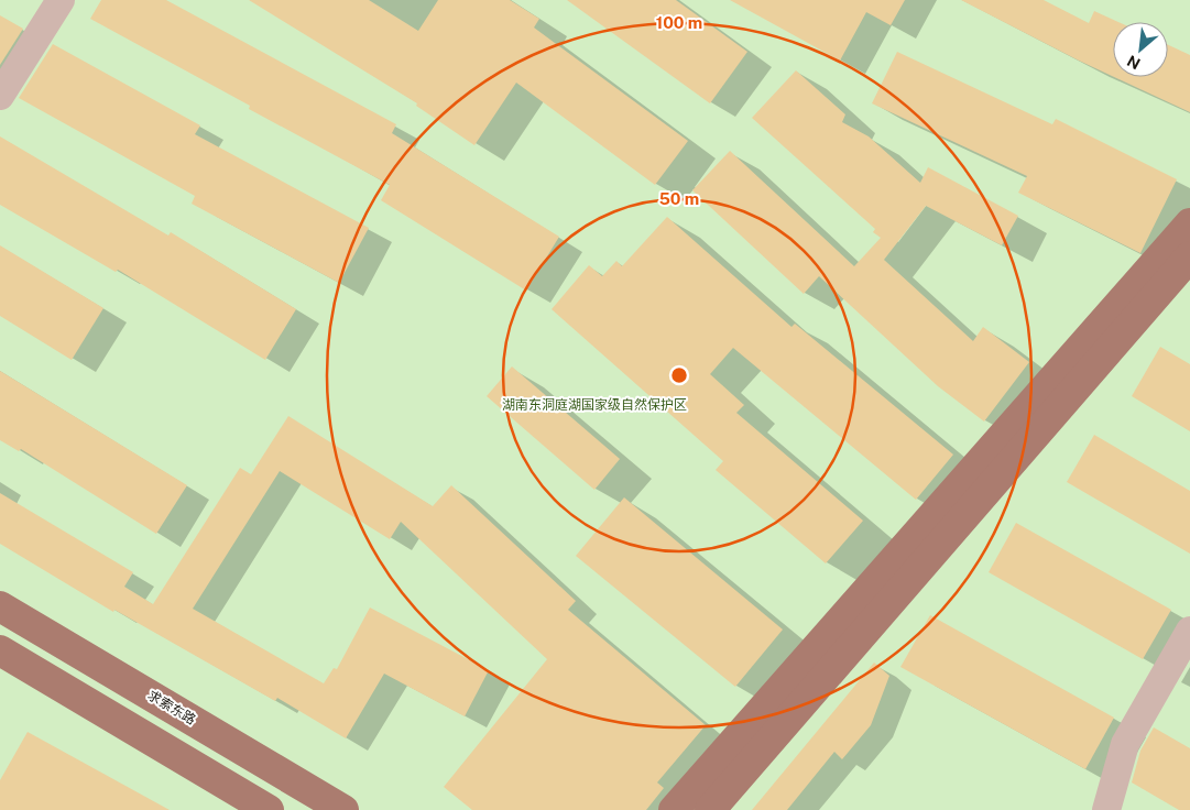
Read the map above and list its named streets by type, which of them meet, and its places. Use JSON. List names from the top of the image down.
{
  "streets": {
    "main road": ["求索东路"]
  },
  "parks": ["湖南东洞庭湖国家级自然保护区"],
  "north": "bottom left",
  "rings": ["100 m", "50 m"]
}
